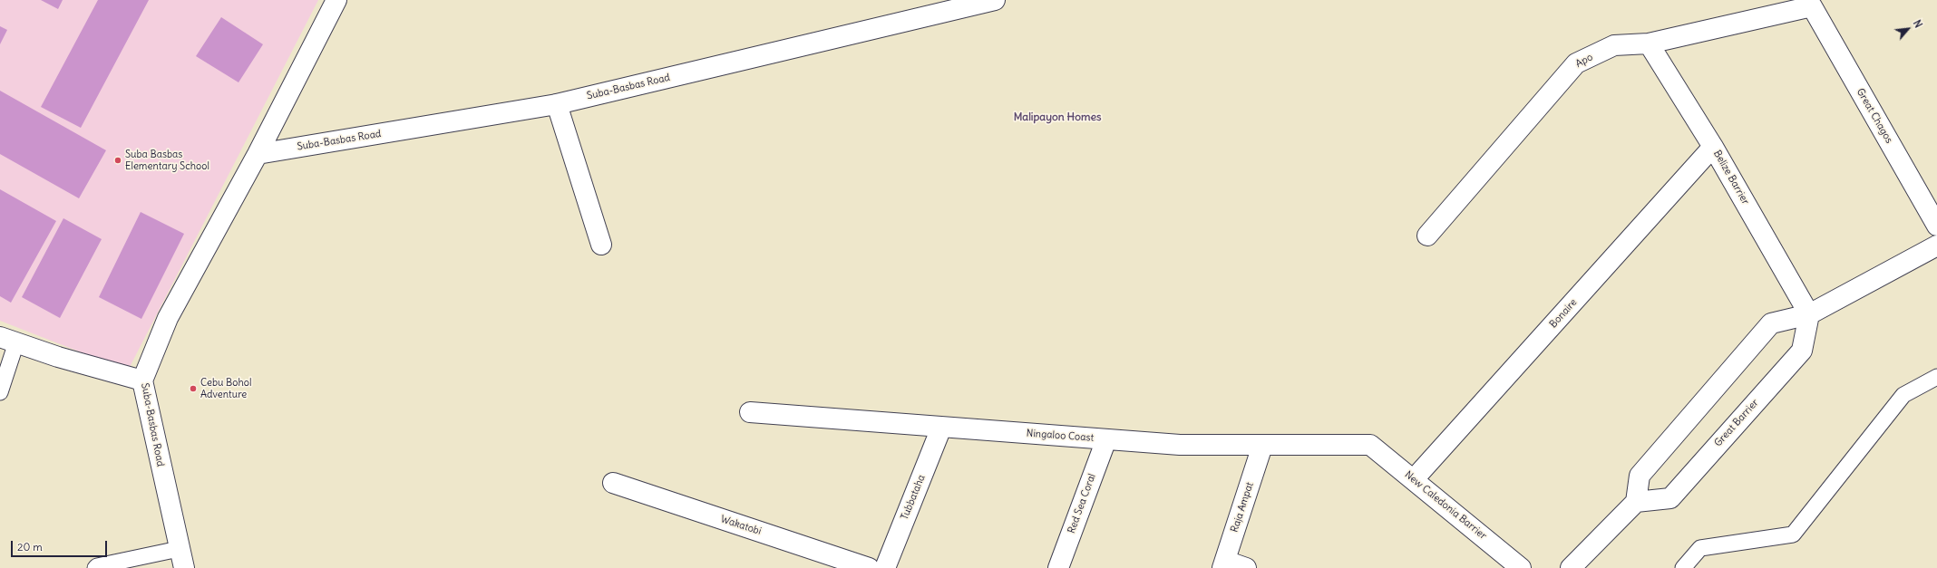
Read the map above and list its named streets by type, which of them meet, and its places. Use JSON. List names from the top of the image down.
{
  "streets": {
    "street": [
      "Apo",
      "Suba-Basbas Road",
      "Great Chagos",
      "Belize Barrier",
      "Bonaire",
      "Great Barrier",
      "Ningaloo Coast",
      "Tubbataha",
      "Red Sea Coral",
      "New Caledonia Barrier",
      "Raja Ampat",
      "Wakatobi"
    ]
  },
  "crossings": [
    ["Apo", "Great Chagos"],
    ["Apo", "Belize Barrier"],
    ["Belize Barrier", "Bonaire"],
    ["Belize Barrier", "Great Barrier"],
    ["Bonaire", "New Caledonia Barrier"],
    ["Ningaloo Coast", "Tubbataha"],
    ["Ningaloo Coast", "Red Sea Coral"],
    ["Ningaloo Coast", "New Caledonia Barrier"],
    ["Ningaloo Coast", "Raja Ampat"]
  ],
  "districts": ["Malipayon Homes"],
  "places": ["Suba Basbas Elementary School", "Cebu Bohol Adventure"],
  "scale_bar": "20 m",
  "north": "top right"
}
